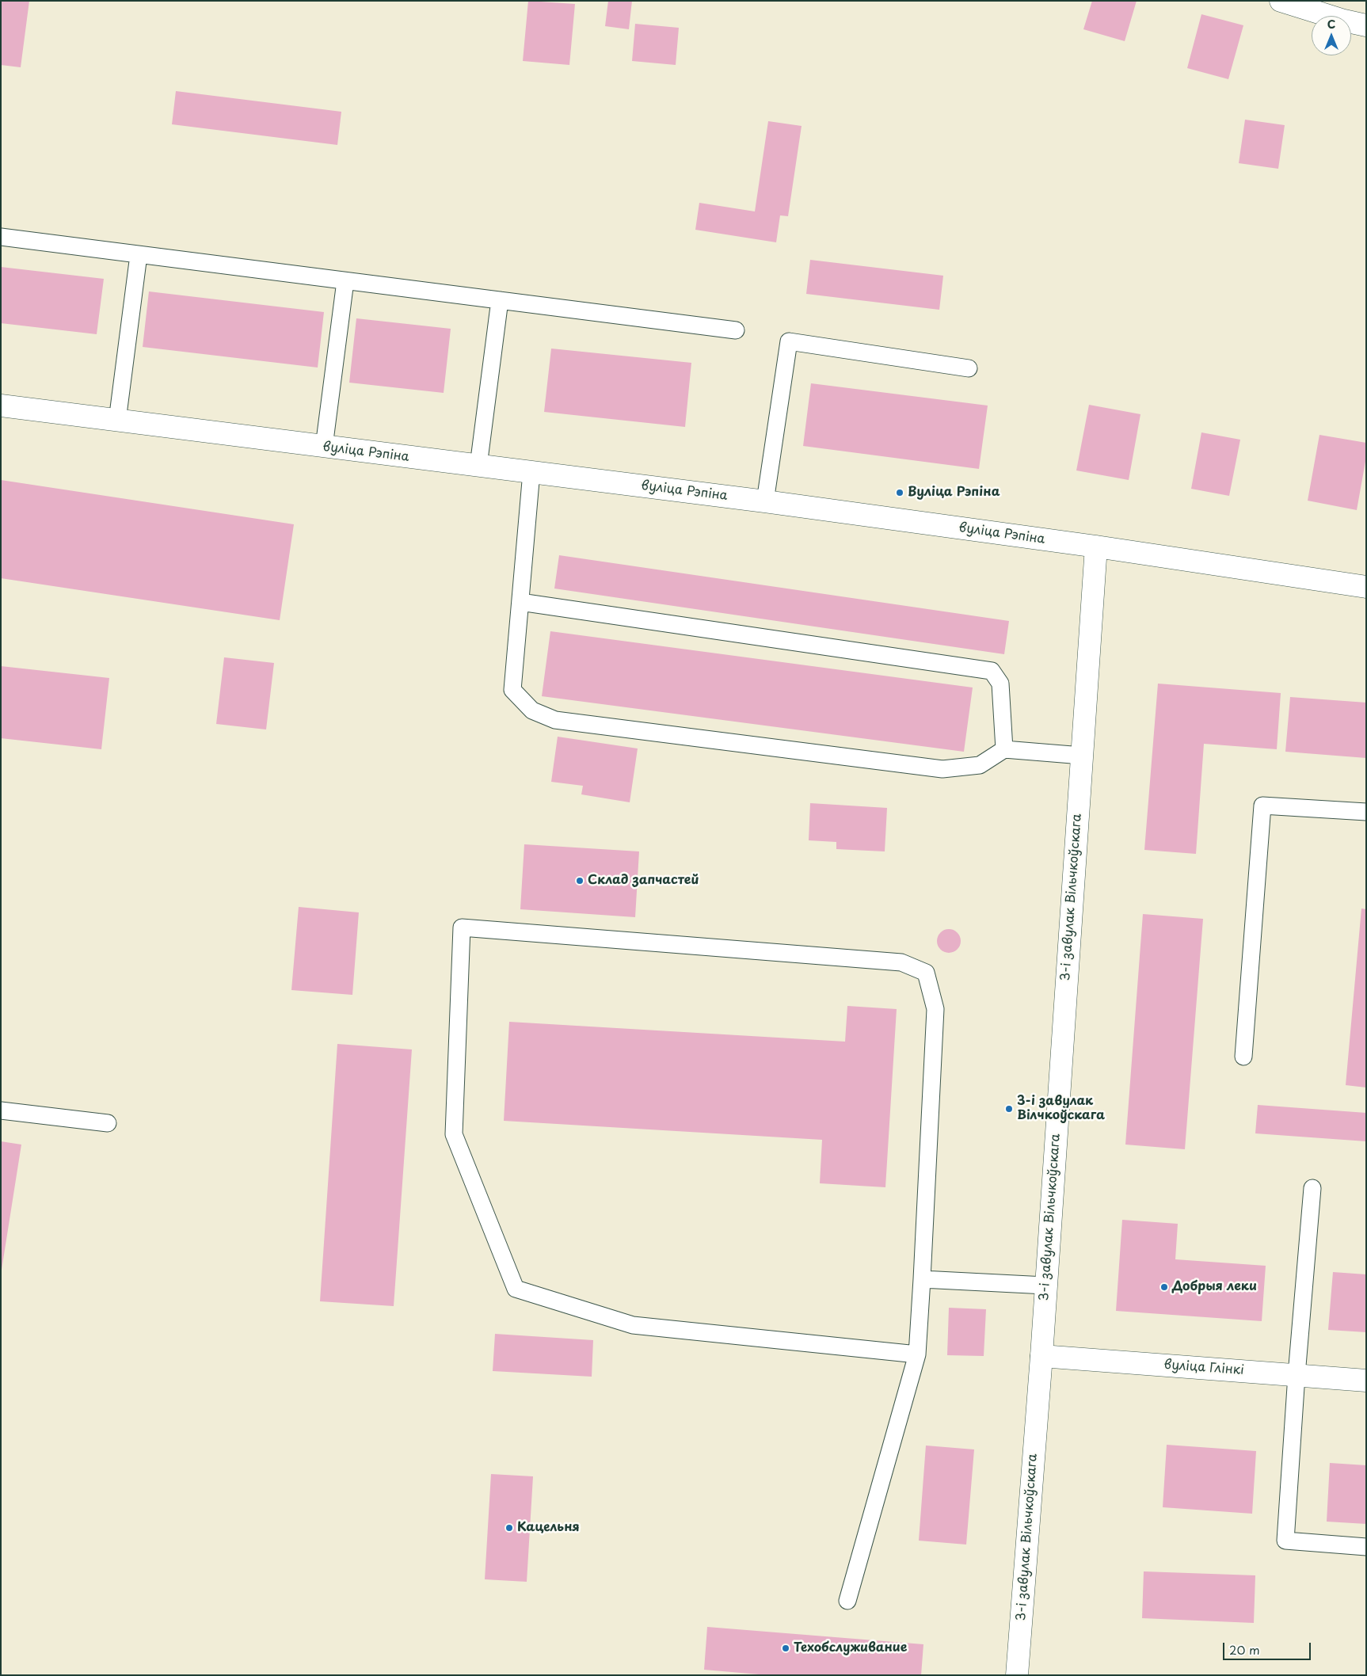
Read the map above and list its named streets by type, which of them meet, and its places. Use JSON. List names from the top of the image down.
{
  "streets": {
    "street": ["вуліца Рэпіна", "3-і завулак Вільчкоўскага", "вуліца Глінкі"]
  },
  "crossings": [
    ["вуліца Рэпіна", "3-і завулак Вільчкоўскага"],
    ["3-і завулак Вільчкоўскага", "вуліца Глінкі"]
  ],
  "places": [
    "Вуліца Рэпіна",
    "Склад запчастей",
    "3-і завулак Вілчкоўскага",
    "Добрыя леки",
    "Кацельня",
    "Техобслуживание"
  ],
  "scale_bar": "20 m",
  "north": "top"
}
